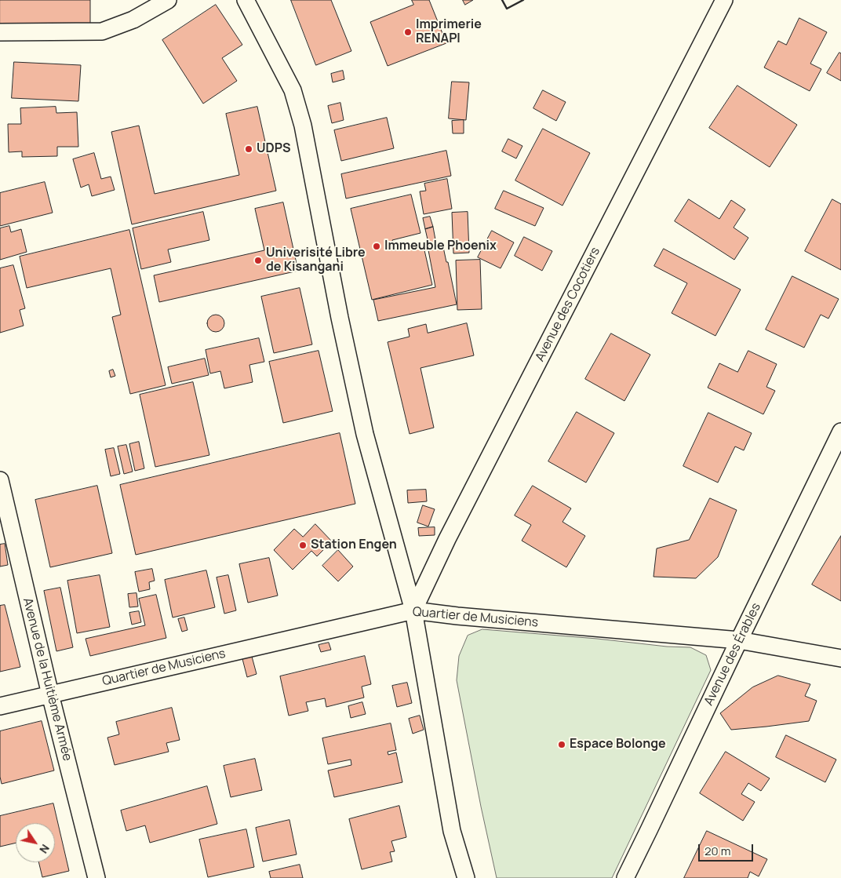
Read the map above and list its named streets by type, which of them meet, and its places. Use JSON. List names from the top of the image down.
{
  "streets": {
    "street": [
      "Avenue des Cocotiers",
      "Quartier de Musiciens",
      "Avenue des Érables",
      "Avenue de la Huitième Armée"
    ]
  },
  "crossings": [
    ["Avenue des Cocotiers", "Quartier de Musiciens"],
    ["Quartier de Musiciens", "Avenue des Érables"],
    ["Quartier de Musiciens", "Avenue de la Huitième Armée"]
  ],
  "places": [
    "Imprimerie RENAPI",
    "UDPS",
    "Immeuble Phoenix",
    "Univerisité Libre de Kisangani",
    "Station Engen",
    "Espace Bolonge"
  ],
  "scale_bar": "20 m",
  "north": "bottom right"
}
